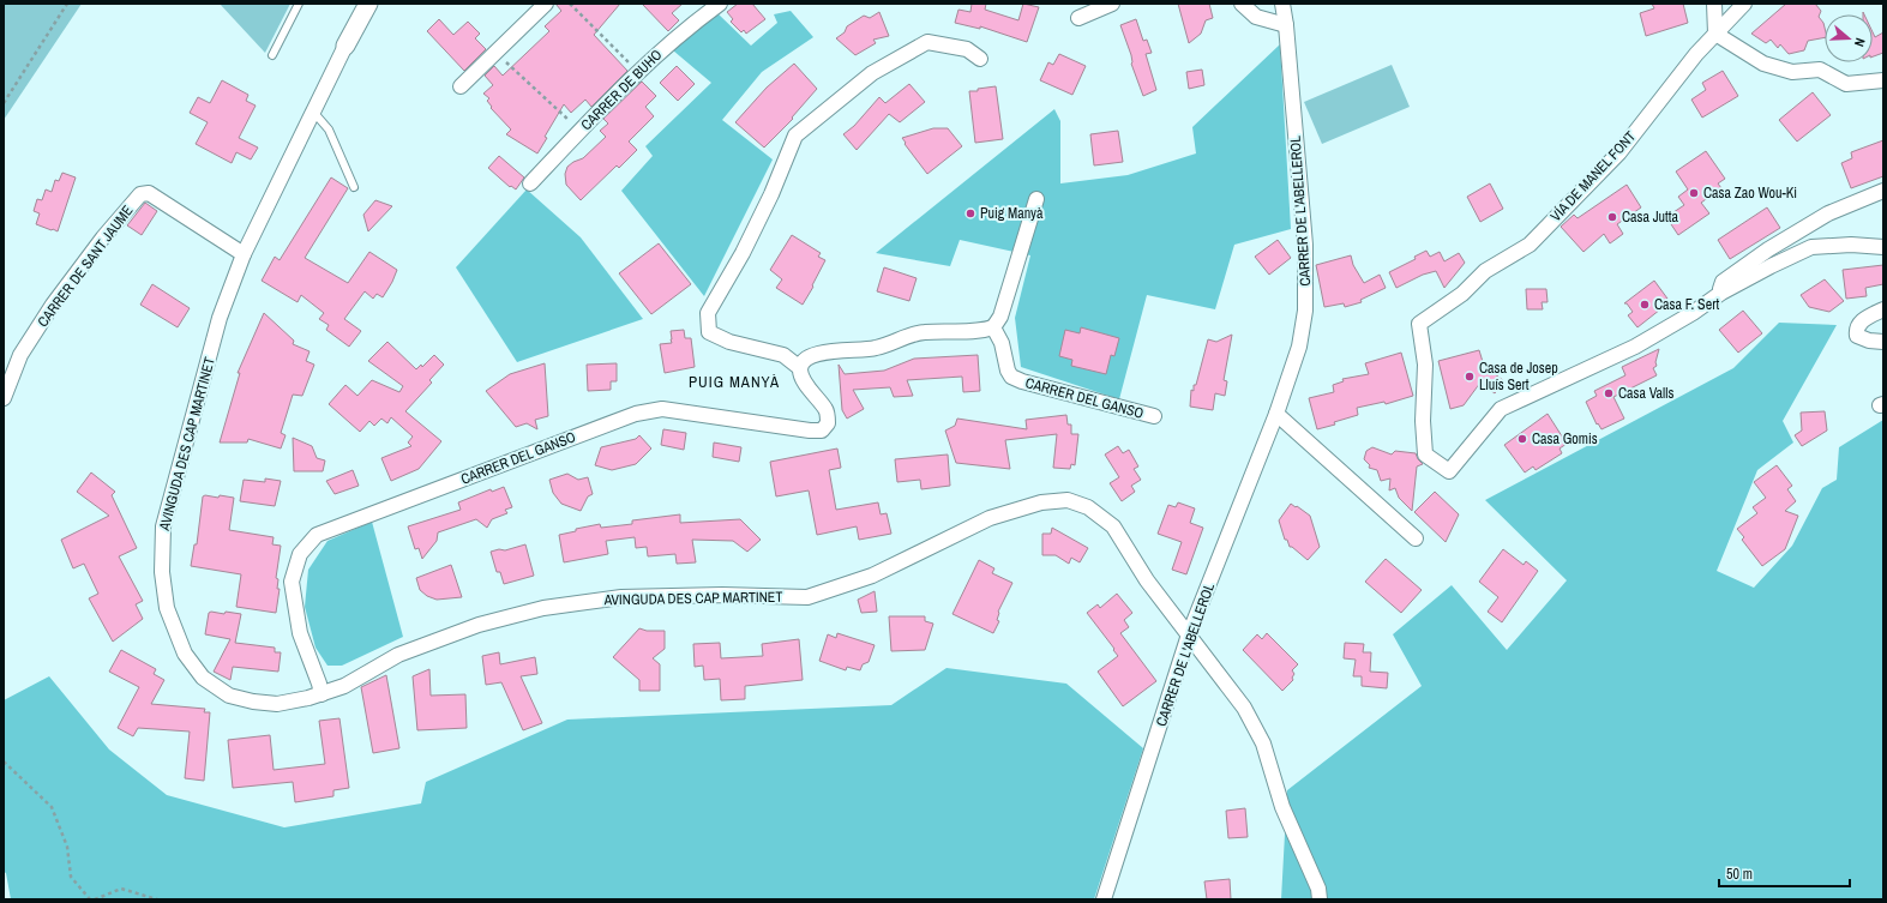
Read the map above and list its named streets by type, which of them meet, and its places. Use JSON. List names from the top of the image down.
{
  "streets": {
    "street": [
      "CARRER DE BUHO",
      "VÍA DE MANEL FONT",
      "CARRER DE L'ABELLEROL",
      "CARRER DE SANT JAUME",
      "CARRER DEL GANSO",
      "AVINGUDA DES CAP MARTINET"
    ]
  },
  "crossings": [
    ["CARRER DE L'ABELLEROL", "AVINGUDA DES CAP MARTINET"],
    ["CARRER DE SANT JAUME", "AVINGUDA DES CAP MARTINET"],
    ["CARRER DEL GANSO", "AVINGUDA DES CAP MARTINET"]
  ],
  "districts": ["PUIG MANYÀ"],
  "places": [
    "Casa Zao Wou-Ki",
    "Puig Manyà",
    "Casa Jutta",
    "Casa F. Sert",
    "Casa de Josep Lluís Sert",
    "Casa Valls",
    "Casa Gomis"
  ],
  "scale_bar": "50 m",
  "north": "right"
}
